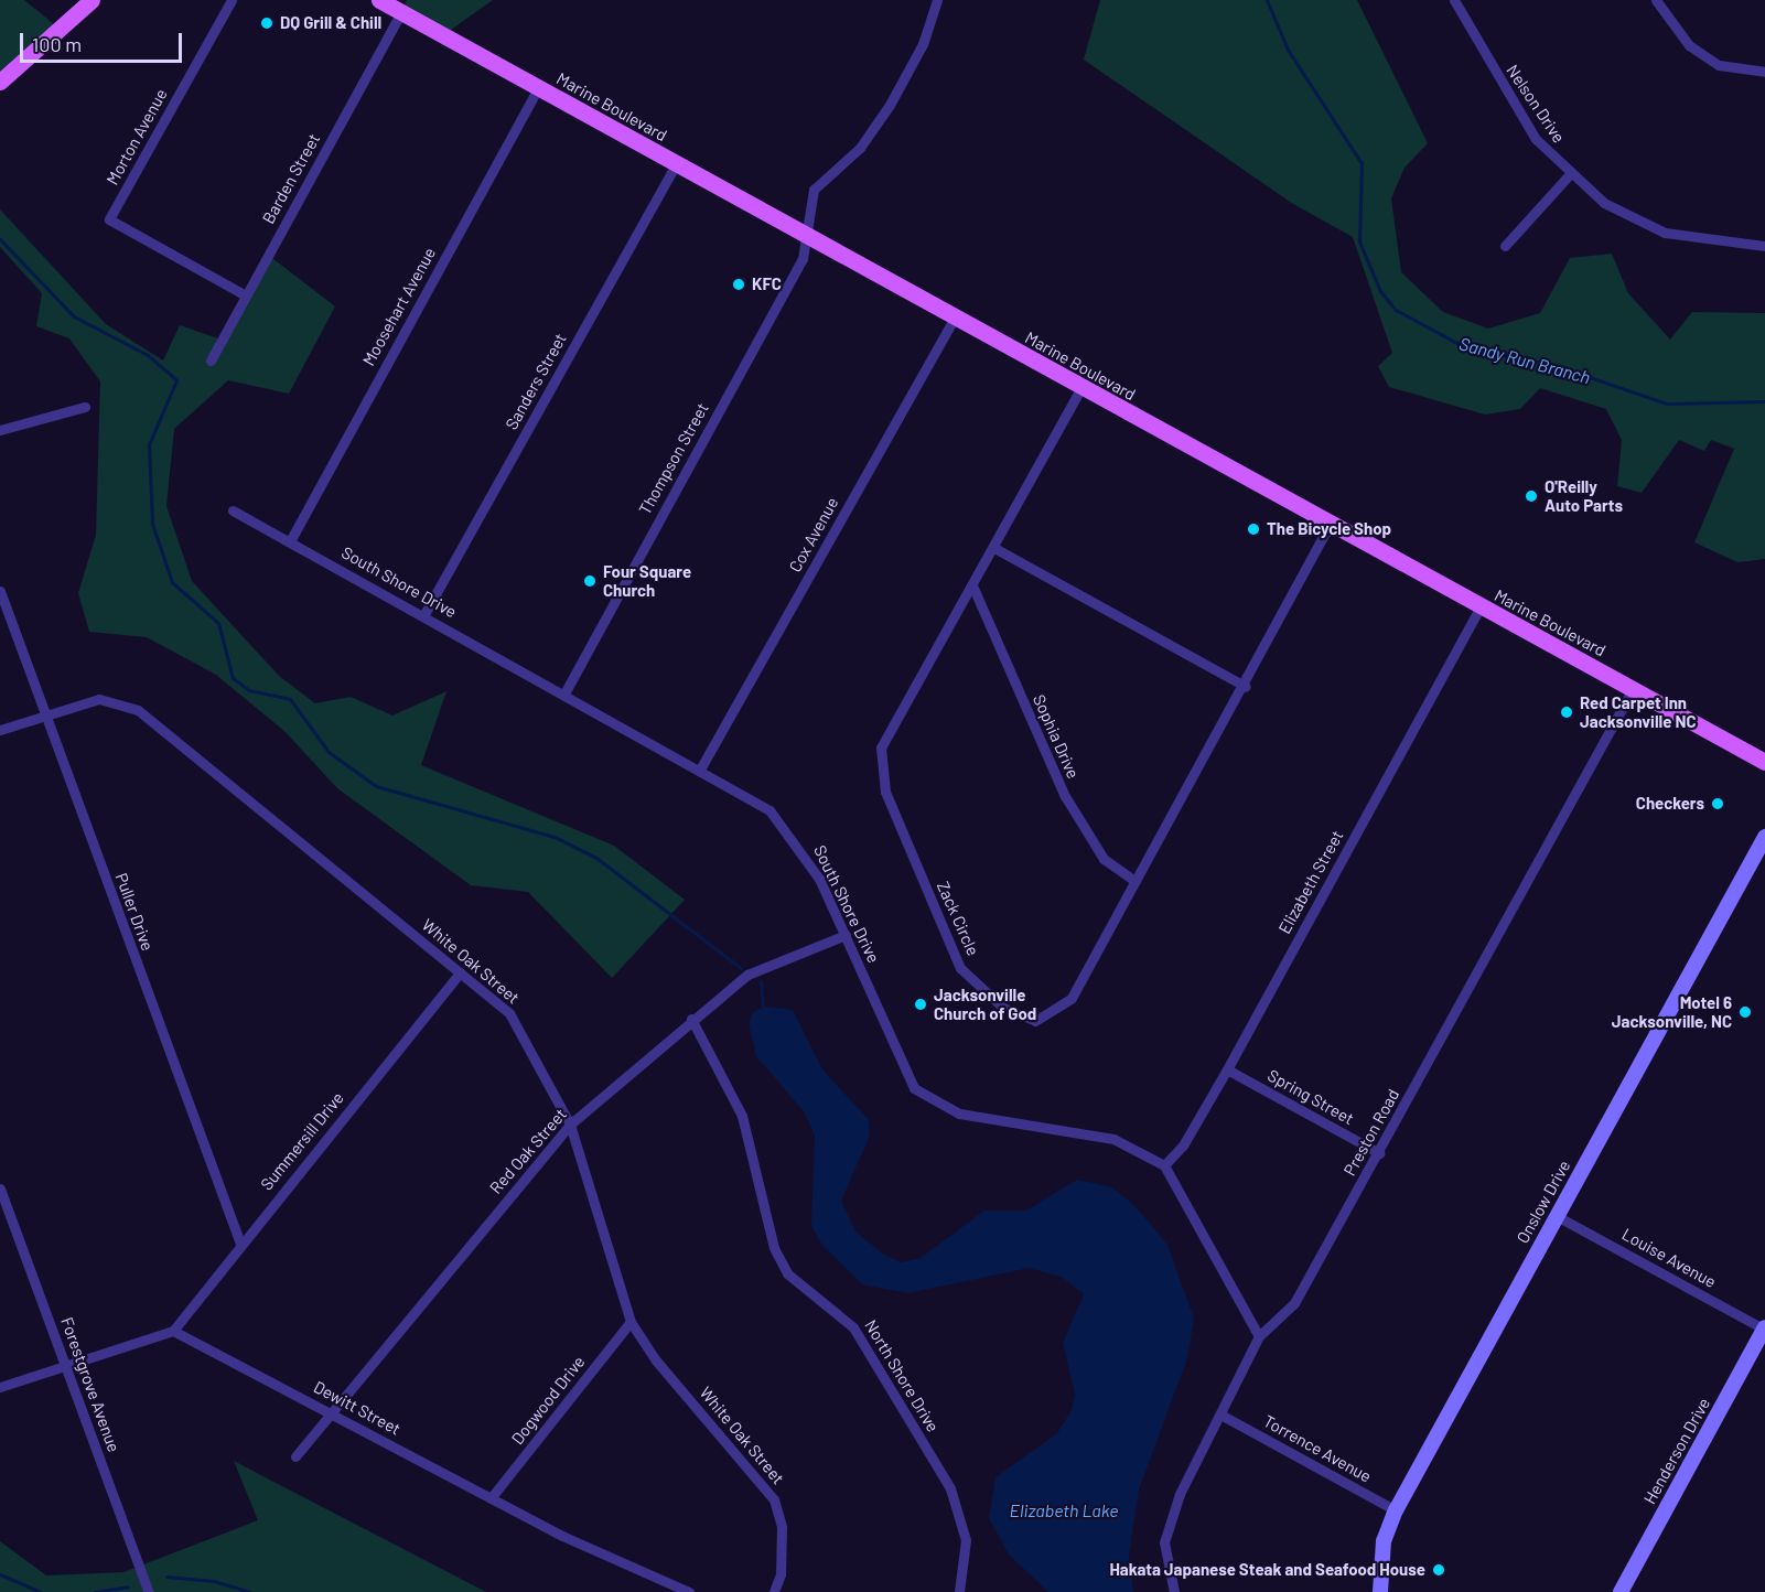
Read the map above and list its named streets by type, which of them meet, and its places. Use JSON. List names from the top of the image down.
{
  "streets": {
    "main road": ["Marine Boulevard", "Onslow Drive", "Henderson Drive"],
    "street": [
      "Nelson Drive",
      "Morton Avenue",
      "Barden Street",
      "Moosehart Avenue",
      "Sanders Street",
      "Thompson Street",
      "Cox Avenue",
      "South Shore Drive",
      "Sophia Drive",
      "Elizabeth Street",
      "Puller Drive",
      "Zack Circle",
      "White Oak Street",
      "Spring Street",
      "Preston Road",
      "Summersill Drive",
      "Red Oak Street",
      "Louise Avenue",
      "North Shore Drive",
      "Forestgrove Avenue",
      "Dogwood Drive",
      "Dewitt Street",
      "Torrence Avenue"
    ]
  },
  "crossings": [
    ["Marine Boulevard", "Barden Street"],
    ["Marine Boulevard", "Moosehart Avenue"],
    ["Marine Boulevard", "Sanders Street"],
    ["Marine Boulevard", "Thompson Street"],
    ["Marine Boulevard", "Cox Avenue"],
    ["Marine Boulevard", "Elizabeth Street"],
    ["Marine Boulevard", "Zack Circle"],
    ["Marine Boulevard", "Preston Road"],
    ["Morton Avenue", "Barden Street"],
    ["Moosehart Avenue", "South Shore Drive"],
    ["Sanders Street", "South Shore Drive"],
    ["Thompson Street", "South Shore Drive"],
    ["Cox Avenue", "South Shore Drive"],
    ["South Shore Drive", "Elizabeth Street"],
    ["South Shore Drive", "Red Oak Street"],
    ["Sophia Drive", "Zack Circle"],
    ["Elizabeth Street", "Spring Street"],
    ["Puller Drive", "White Oak Street"],
    ["Puller Drive", "Summersill Drive"],
    ["White Oak Street", "Summersill Drive"],
    ["White Oak Street", "Red Oak Street"],
    ["White Oak Street", "Dogwood Drive"],
    ["Spring Street", "Preston Road"],
    ["Preston Road", "Torrence Avenue"],
    ["Summersill Drive", "Dewitt Street"],
    ["Red Oak Street", "North Shore Drive"],
    ["Red Oak Street", "Dewitt Street"],
    ["Onslow Drive", "Louise Avenue"],
    ["Onslow Drive", "Torrence Avenue"],
    ["Louise Avenue", "Henderson Drive"],
    ["Dogwood Drive", "Dewitt Street"]
  ],
  "water": ["Sandy Run Branch", "Elizabeth Lake"],
  "places": [
    "DQ Grill & Chill",
    "KFC",
    "O'Reilly Auto Parts",
    "The Bicycle Shop",
    "Four Square Church",
    "Red Carpet Inn Jacksonville NC",
    "Checkers",
    "Jacksonville Church of God",
    "Motel 6 Jacksonville, NC",
    "Hakata Japanese Steak and Seafood House"
  ],
  "scale_bar": "100 m"
}
